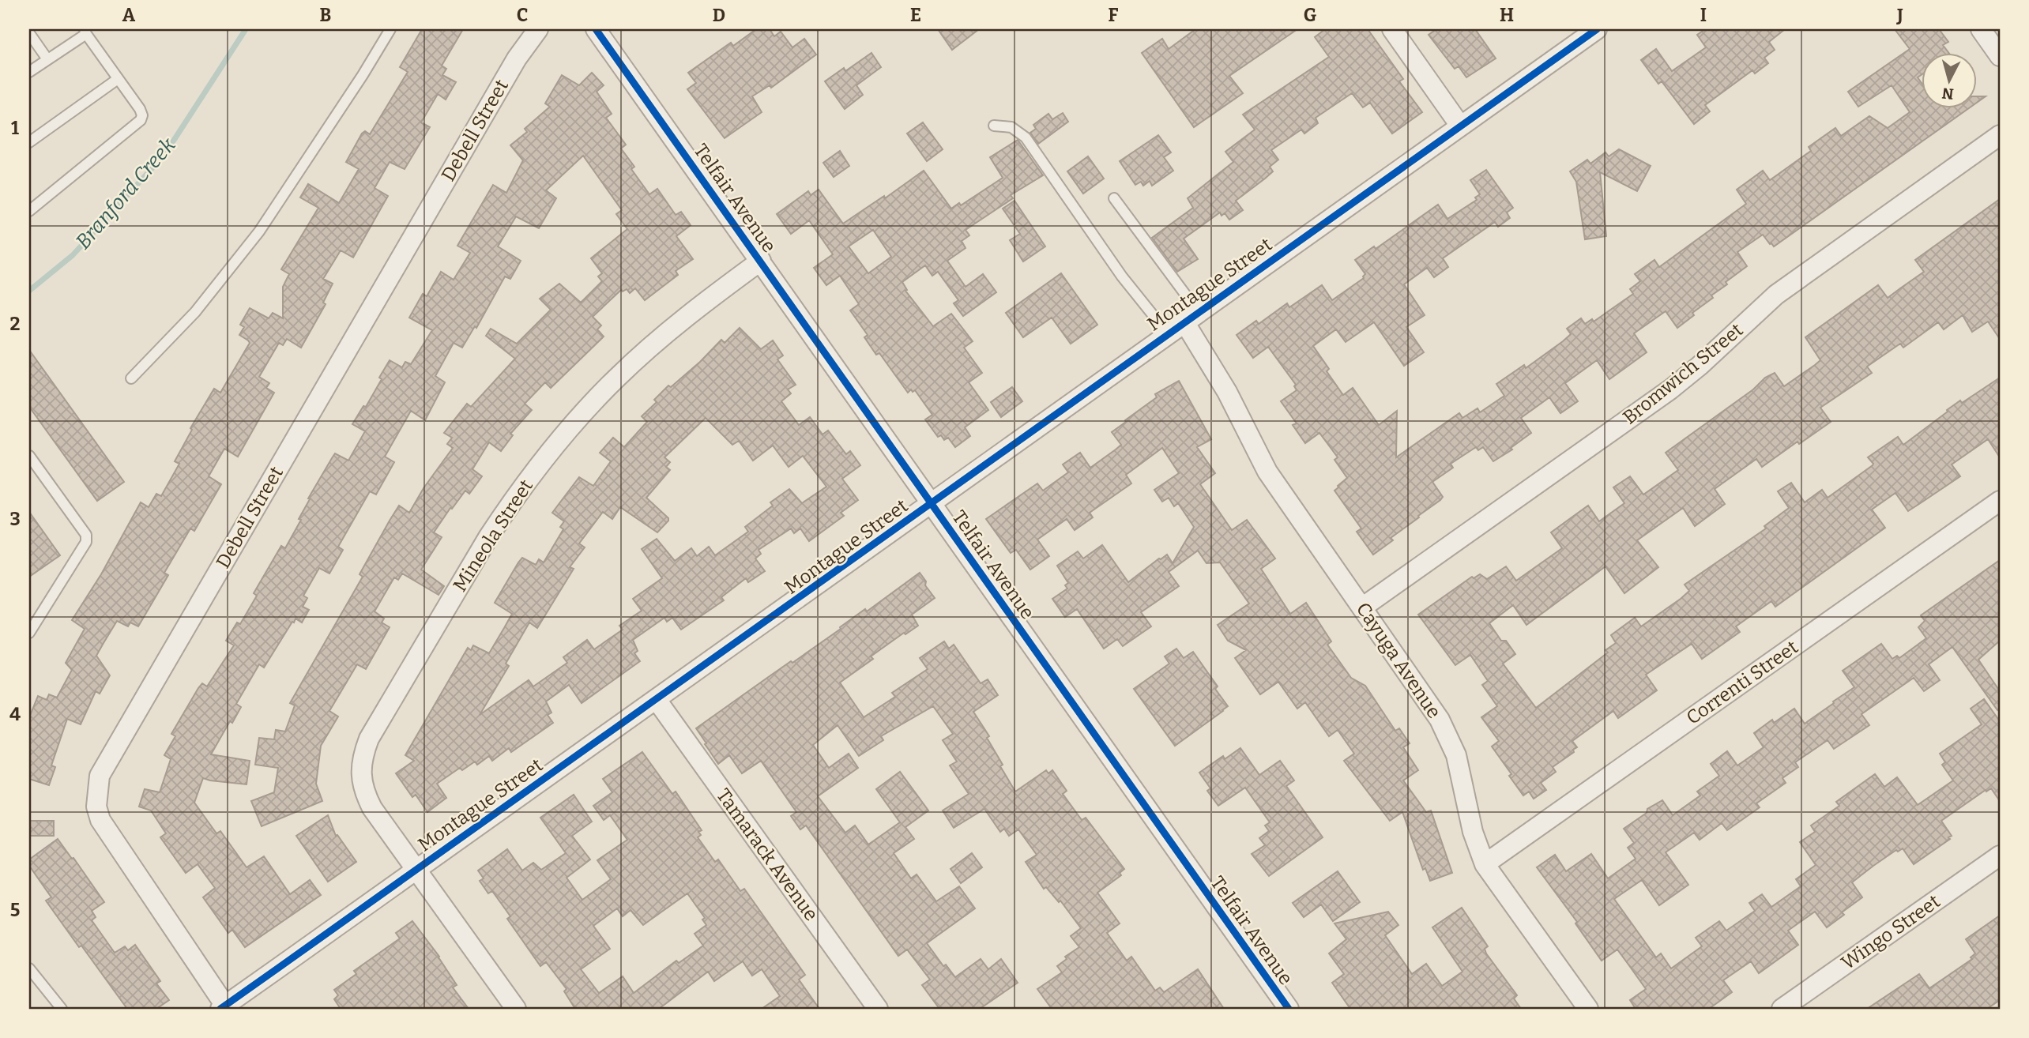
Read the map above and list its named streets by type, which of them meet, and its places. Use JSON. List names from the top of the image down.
{
  "streets": {
    "street": [
      "Debell Street",
      "Telfair Avenue",
      "Montague Street",
      "Bromwich Street",
      "Mineola Street",
      "Cayuga Avenue",
      "Correnti Street",
      "Tamarack Avenue",
      "Wingo Street"
    ]
  },
  "crossings": [
    ["Debell Street", "Montague Street"],
    ["Telfair Avenue", "Montague Street"],
    ["Telfair Avenue", "Mineola Street"],
    ["Montague Street", "Mineola Street"],
    ["Montague Street", "Cayuga Avenue"],
    ["Montague Street", "Tamarack Avenue"],
    ["Bromwich Street", "Cayuga Avenue"],
    ["Cayuga Avenue", "Correnti Street"]
  ],
  "water": ["Branford Creek"],
  "north": "bottom",
  "grid": {
    "columns": [
      "A",
      "B",
      "C",
      "D",
      "E",
      "F",
      "G",
      "H",
      "I",
      "J"
    ],
    "rows": [
      "1",
      "2",
      "3",
      "4",
      "5"
    ]
  }
}
